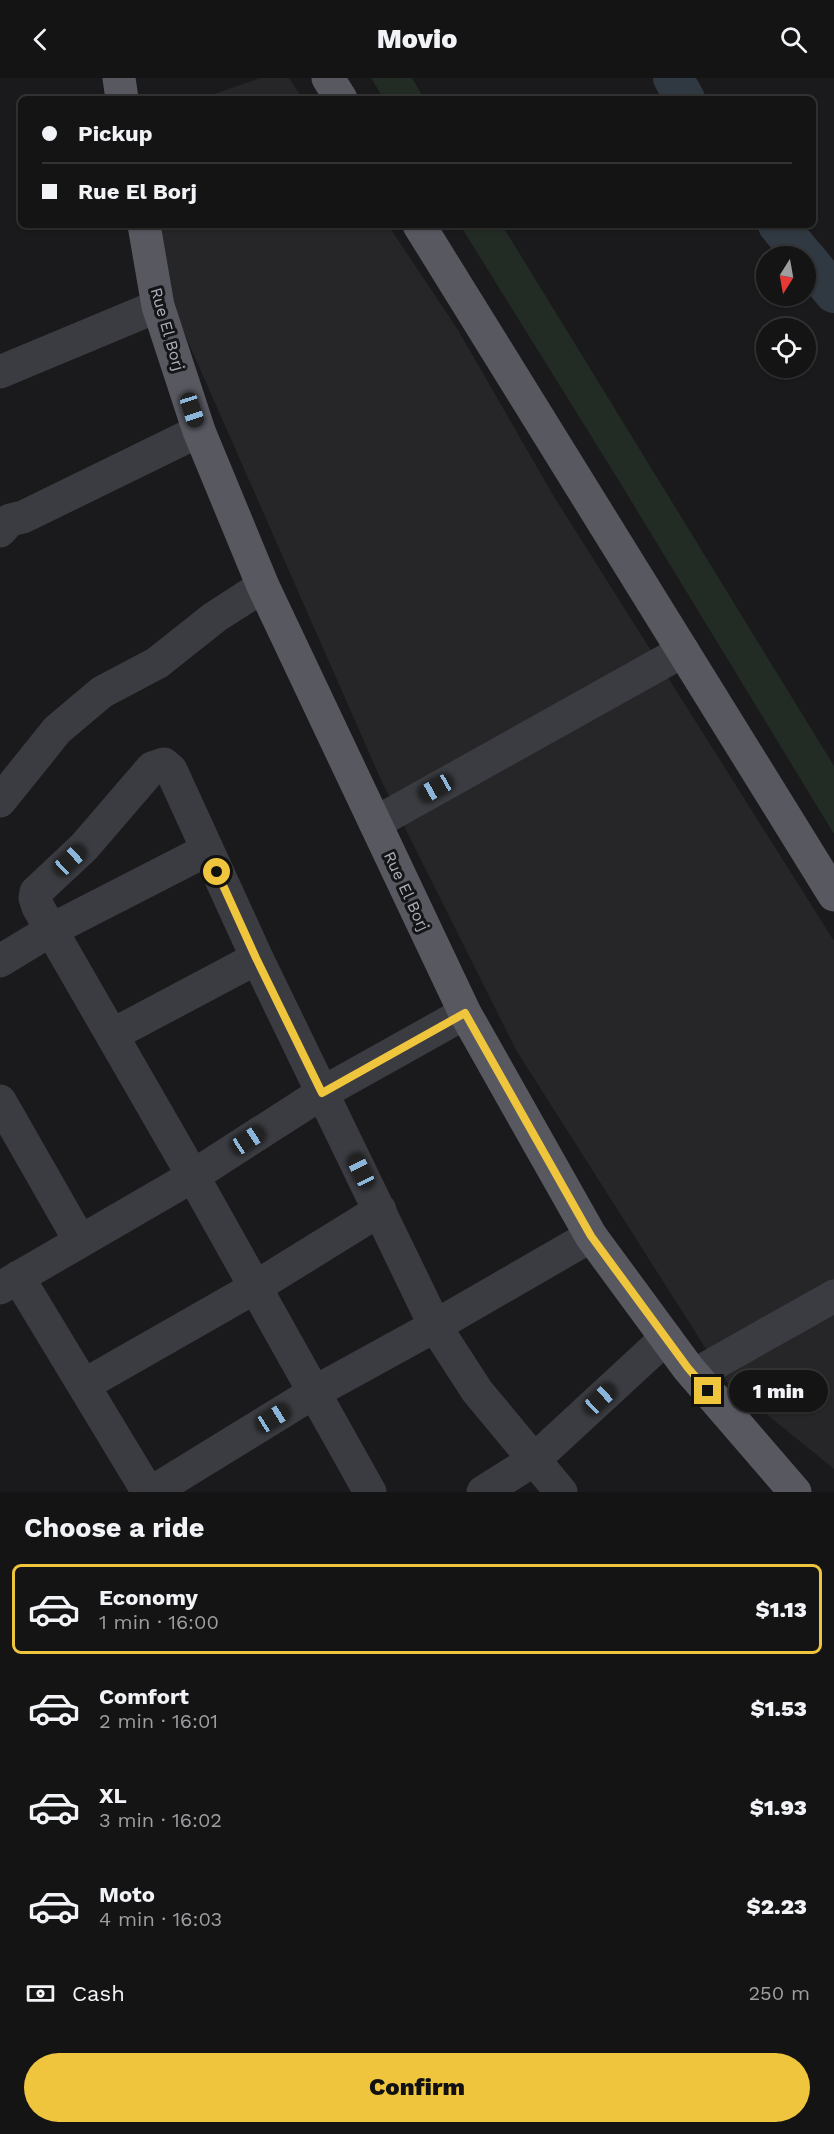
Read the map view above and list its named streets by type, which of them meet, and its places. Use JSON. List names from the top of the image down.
{
  "streets": {
    "main road": ["Rue El Borj"]
  },
  "north": "bottom",
  "page": {
    "header": "Movio",
    "banner": ["Pickup", "Rue El Borj"],
    "bubble": "1 min",
    "heading": "Choose a ride",
    "list": [
      {
        "name": "Economy",
        "note": "1 min · 16:00",
        "value": "$1.13"
      },
      {
        "name": "Comfort",
        "note": "2 min · 16:01",
        "value": "$1.53"
      },
      {
        "name": "XL",
        "note": "3 min · 16:02",
        "value": "$1.93"
      },
      {
        "name": "Moto",
        "note": "4 min · 16:03",
        "value": "$2.23"
      }
    ],
    "pay": ["Cash", "250 m"],
    "buttons": "Confirm"
  }
}
